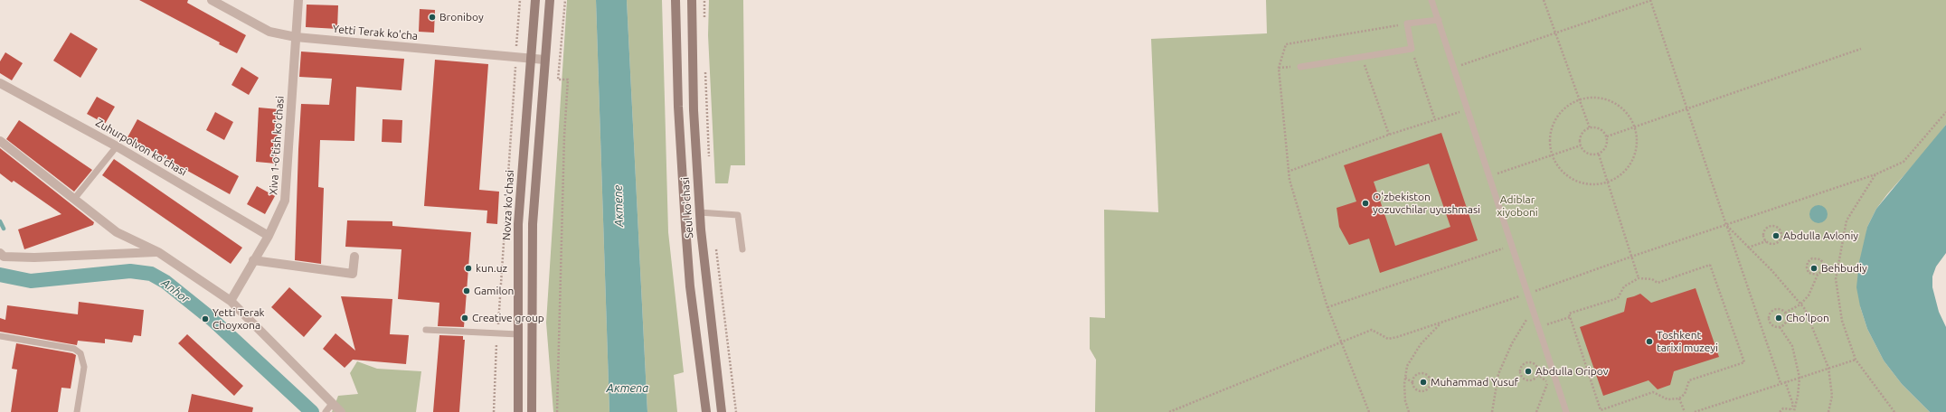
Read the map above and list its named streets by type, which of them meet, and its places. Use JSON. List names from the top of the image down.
{
  "streets": {
    "main road": ["Novza ko'chasi", "Seul ko'chasi"],
    "street": ["Yetti Terak ko'cha", "Xiva 1-o'tish ko'chasi", "Zuhurpolvon ko'chasi"]
  },
  "crossings": [
    ["Yetti Terak ko'cha", "Xiva 1-o'tish ko'chasi"],
    ["Yetti Terak ko'cha", "Novza ko'chasi"],
    ["Xiva 1-o'tish ko'chasi", "Zuhurpolvon ko'chasi"]
  ],
  "water": ["Актепе", "Anhor", "Актепа"],
  "parks": ["Adiblar xiyoboni"],
  "places": [
    "Broniboy",
    "Oʻzbekiston yozuvchilar uyushmasi",
    "Abdulla Avloniy",
    "kun.uz",
    "Behbudiy",
    "Gamilon",
    "Creative group",
    "Cho'lpon",
    "Yetti Terak Choyxona",
    "Toshkent tarixi muzeyi",
    "Abdulla Oripov",
    "Muhammad Yusuf"
  ]
}
